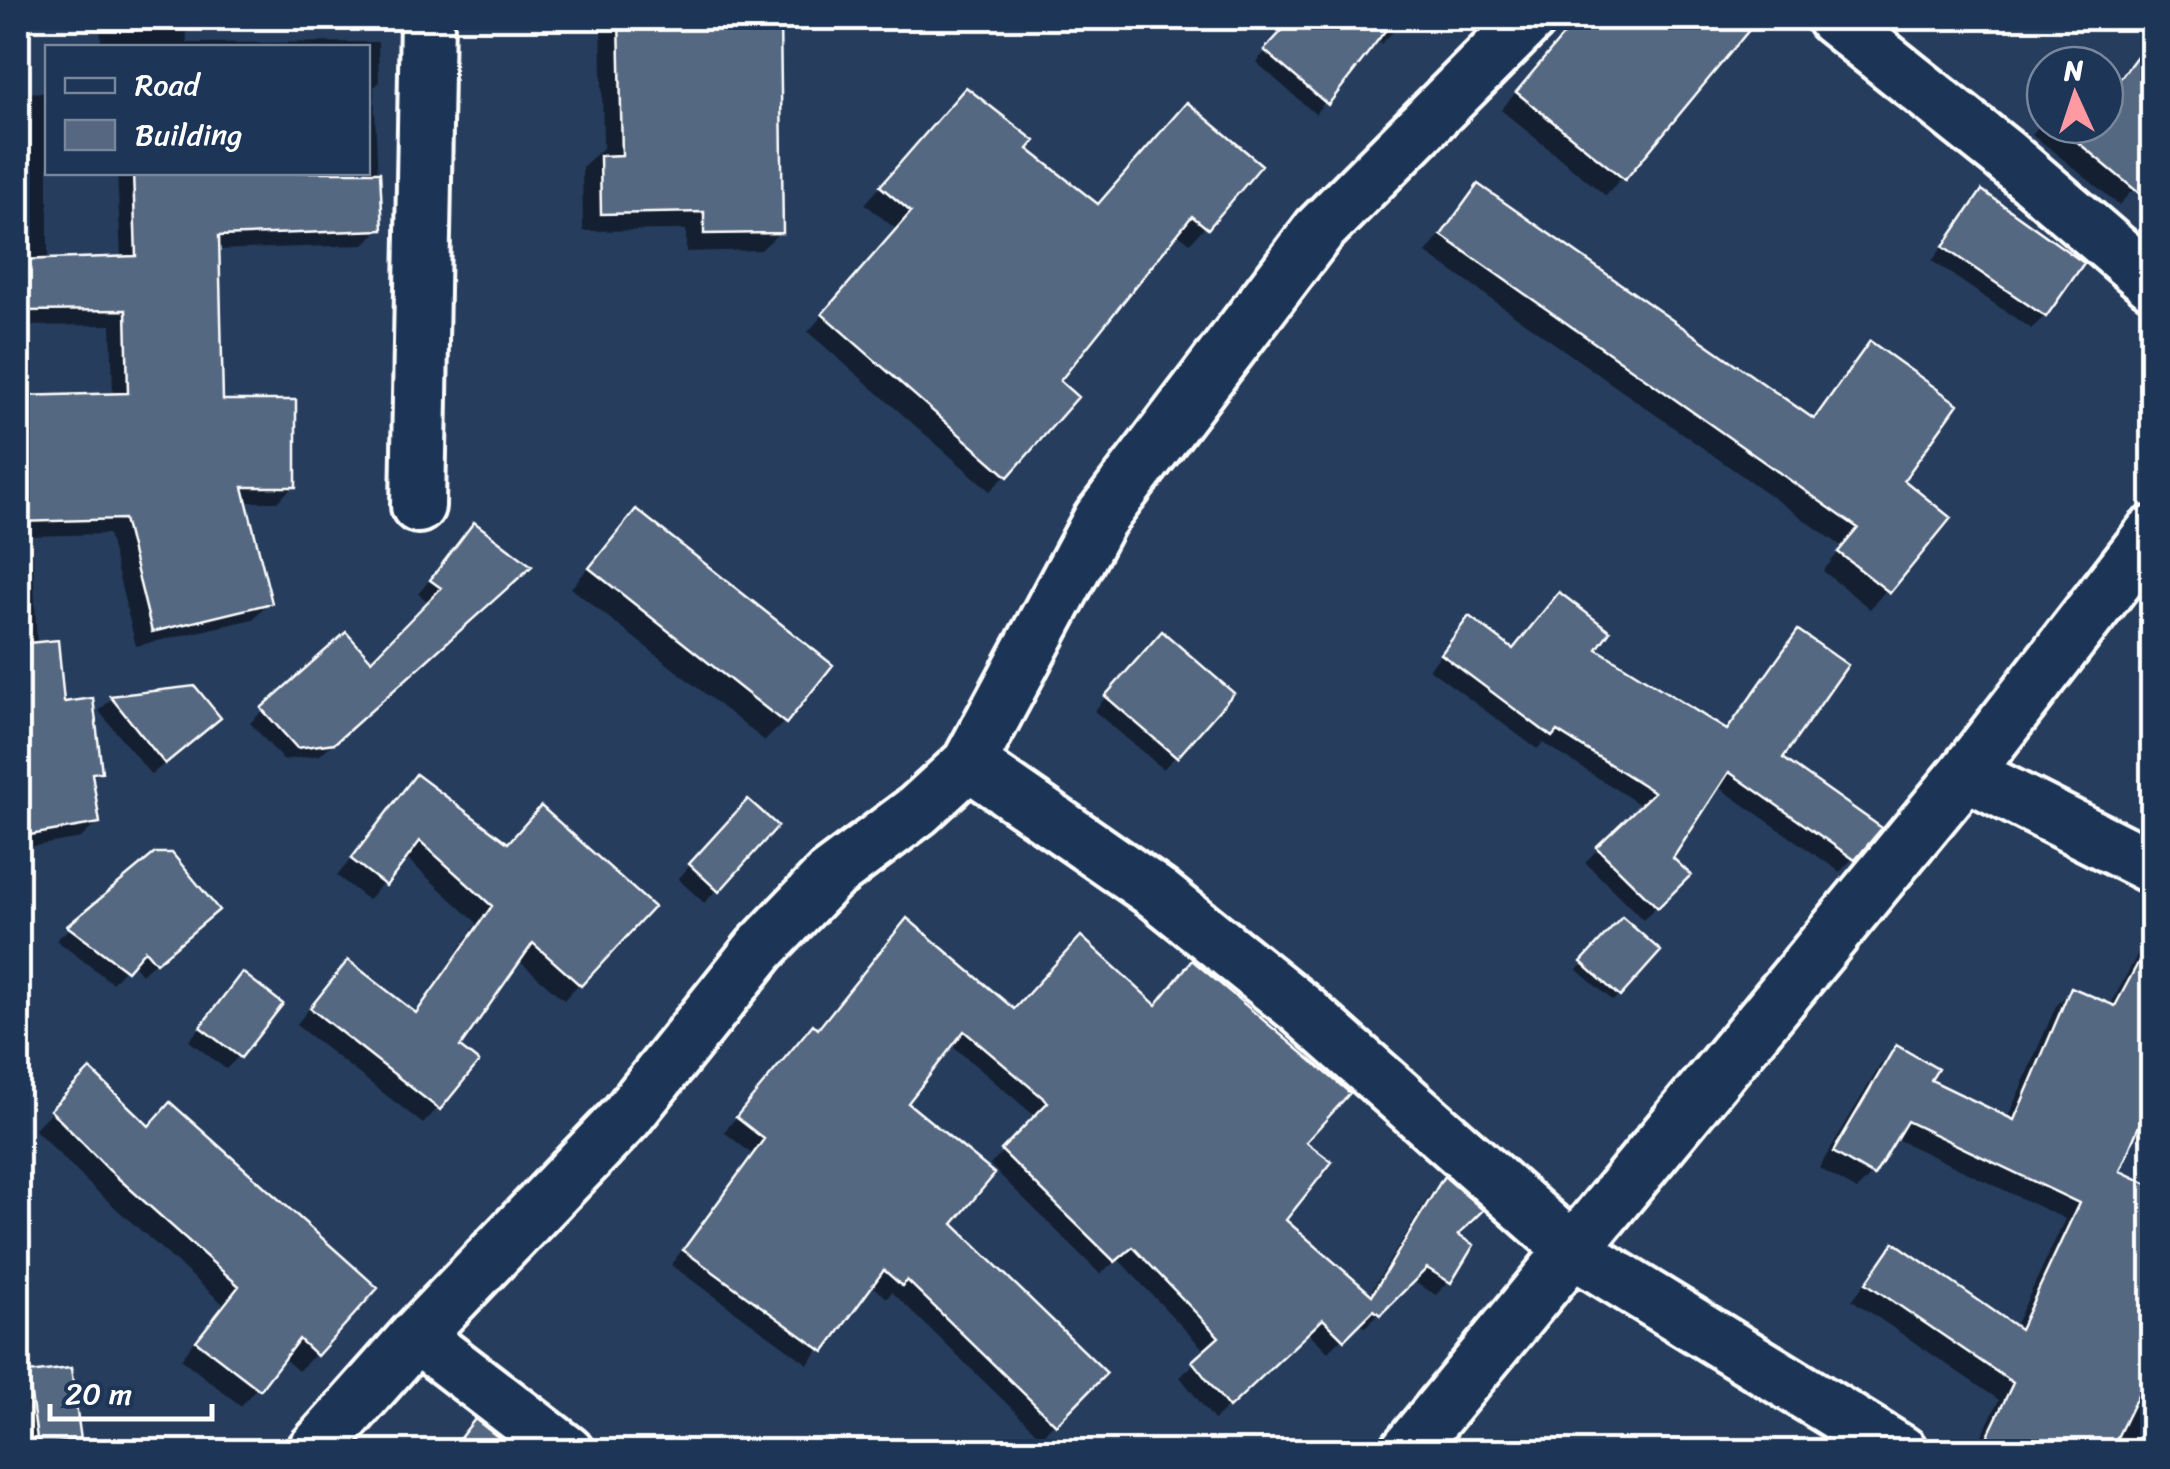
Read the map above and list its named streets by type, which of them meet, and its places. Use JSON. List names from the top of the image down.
{
  "legend": ["Road", "Building"],
  "scale_bar": "20 m",
  "north": "top"
}
